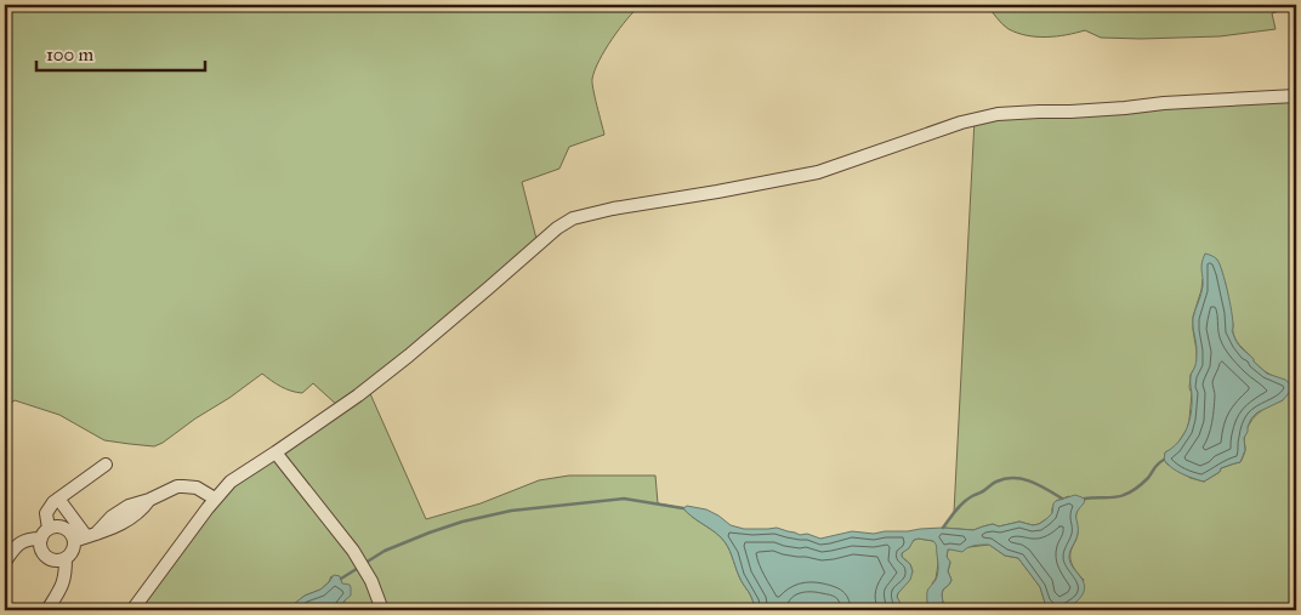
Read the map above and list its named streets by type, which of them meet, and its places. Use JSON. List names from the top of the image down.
{
  "scale_bar": "100 m"
}
